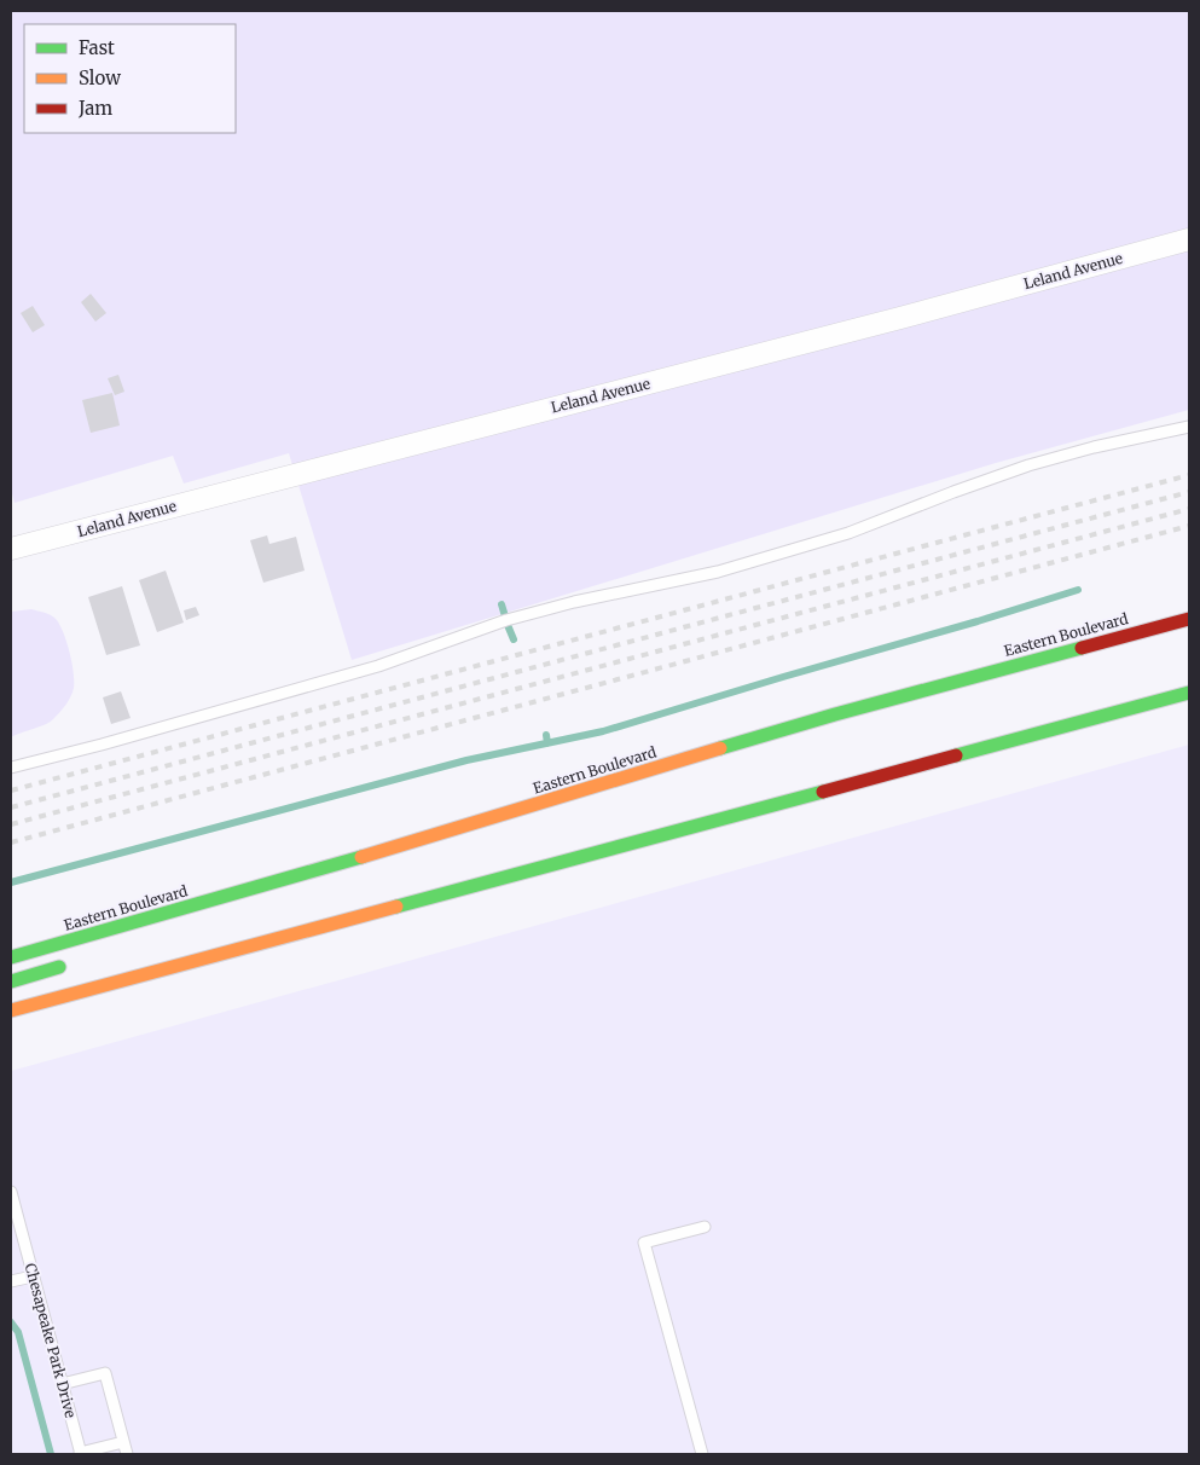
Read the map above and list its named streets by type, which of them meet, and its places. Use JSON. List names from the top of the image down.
{
  "streets": {
    "main road": ["Eastern Boulevard"],
    "street": ["Leland Avenue"],
    "lane": ["Chesapeake Park Drive"]
  },
  "legend": ["Fast", "Slow", "Jam"]
}
